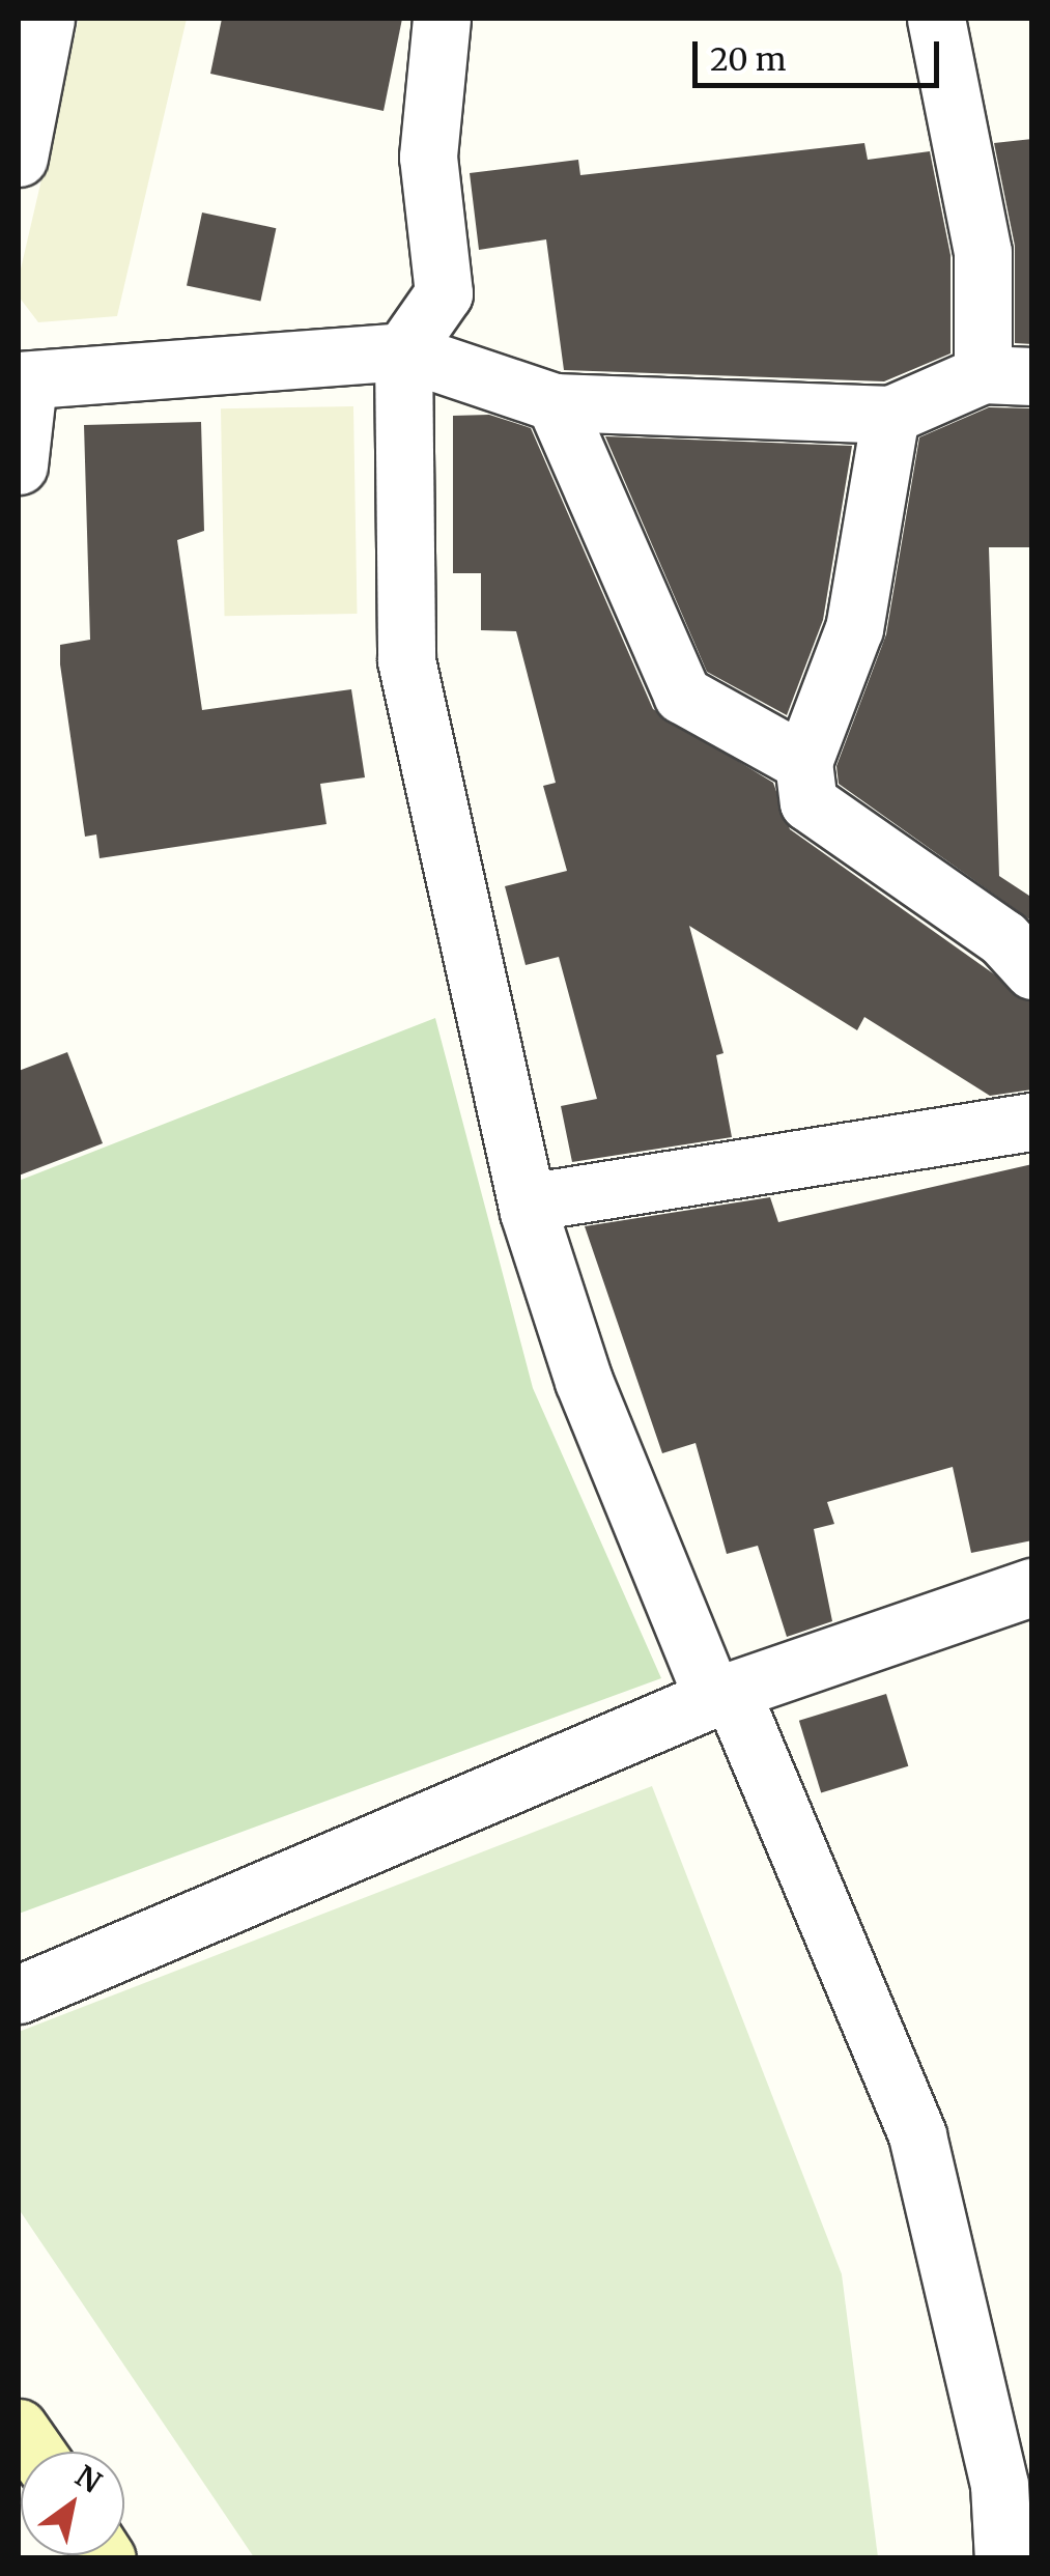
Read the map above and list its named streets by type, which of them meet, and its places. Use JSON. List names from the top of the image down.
{
  "scale_bar": "20 m",
  "north": "top right"
}
